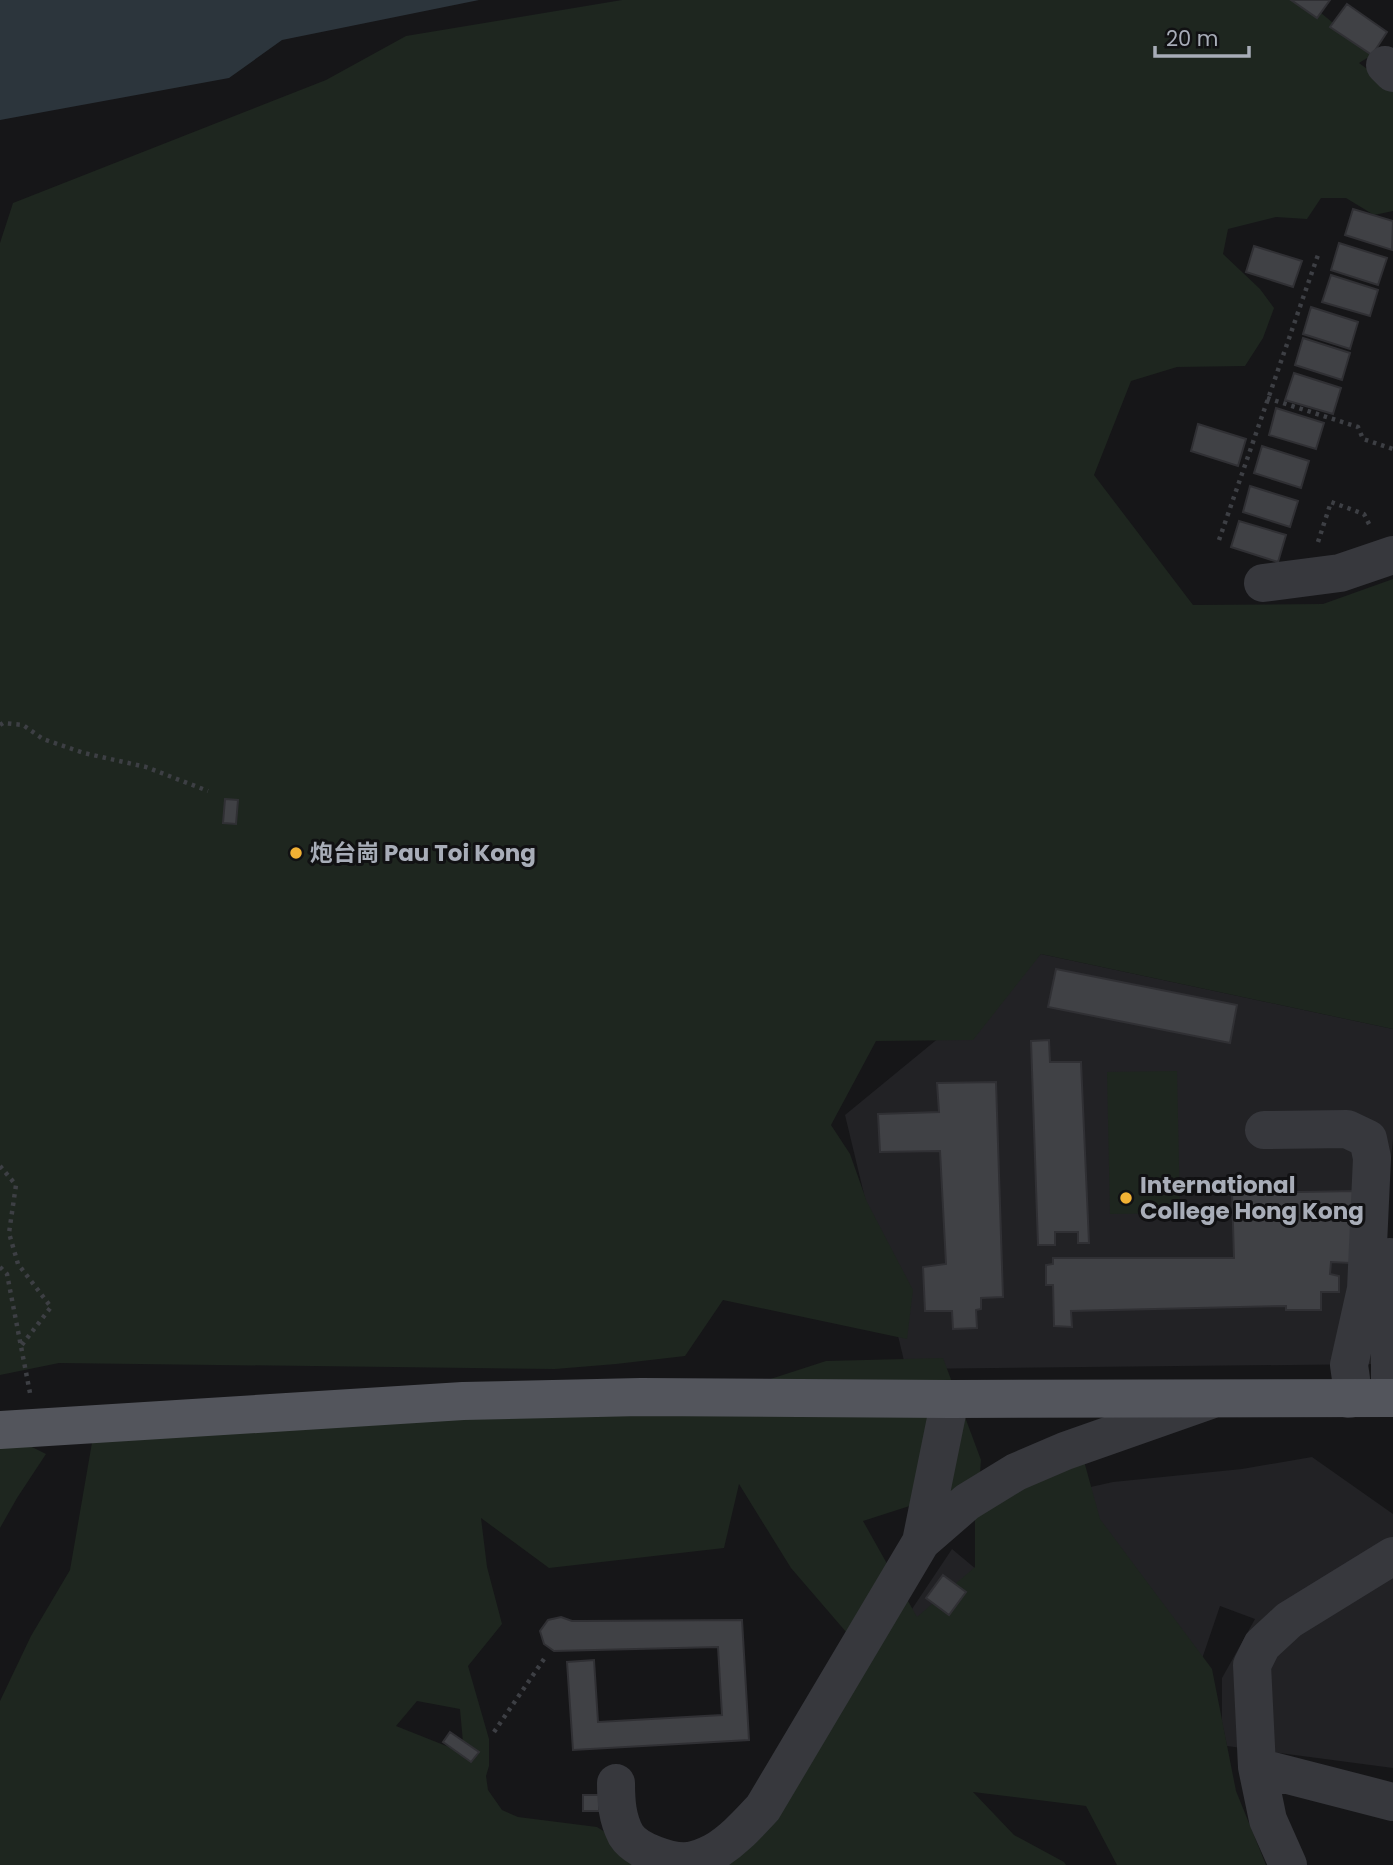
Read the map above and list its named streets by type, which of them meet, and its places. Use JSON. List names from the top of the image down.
{
  "places": ["炮台崗 Pau Toi Kong", "International College Hong Kong"],
  "scale_bar": "20 m"
}
